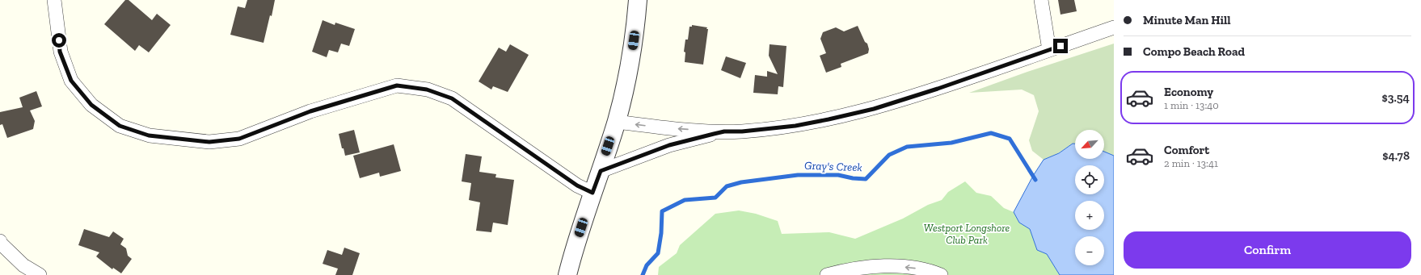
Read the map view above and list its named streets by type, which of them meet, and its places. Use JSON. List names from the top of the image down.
{
  "water": ["Gray's Creek"],
  "parks": ["Westport Longshore Club Park"],
  "north": "bottom left",
  "page": {
    "banner": ["Minute Man Hill", "Compo Beach Road"],
    "list": [
      {
        "name": "Economy",
        "note": "1 min · 13:40",
        "value": "$3.54"
      },
      {
        "name": "Comfort",
        "note": "2 min · 13:41",
        "value": "$4.78"
      }
    ],
    "map_buttons": ["+", "−"],
    "buttons": "Confirm"
  }
}
